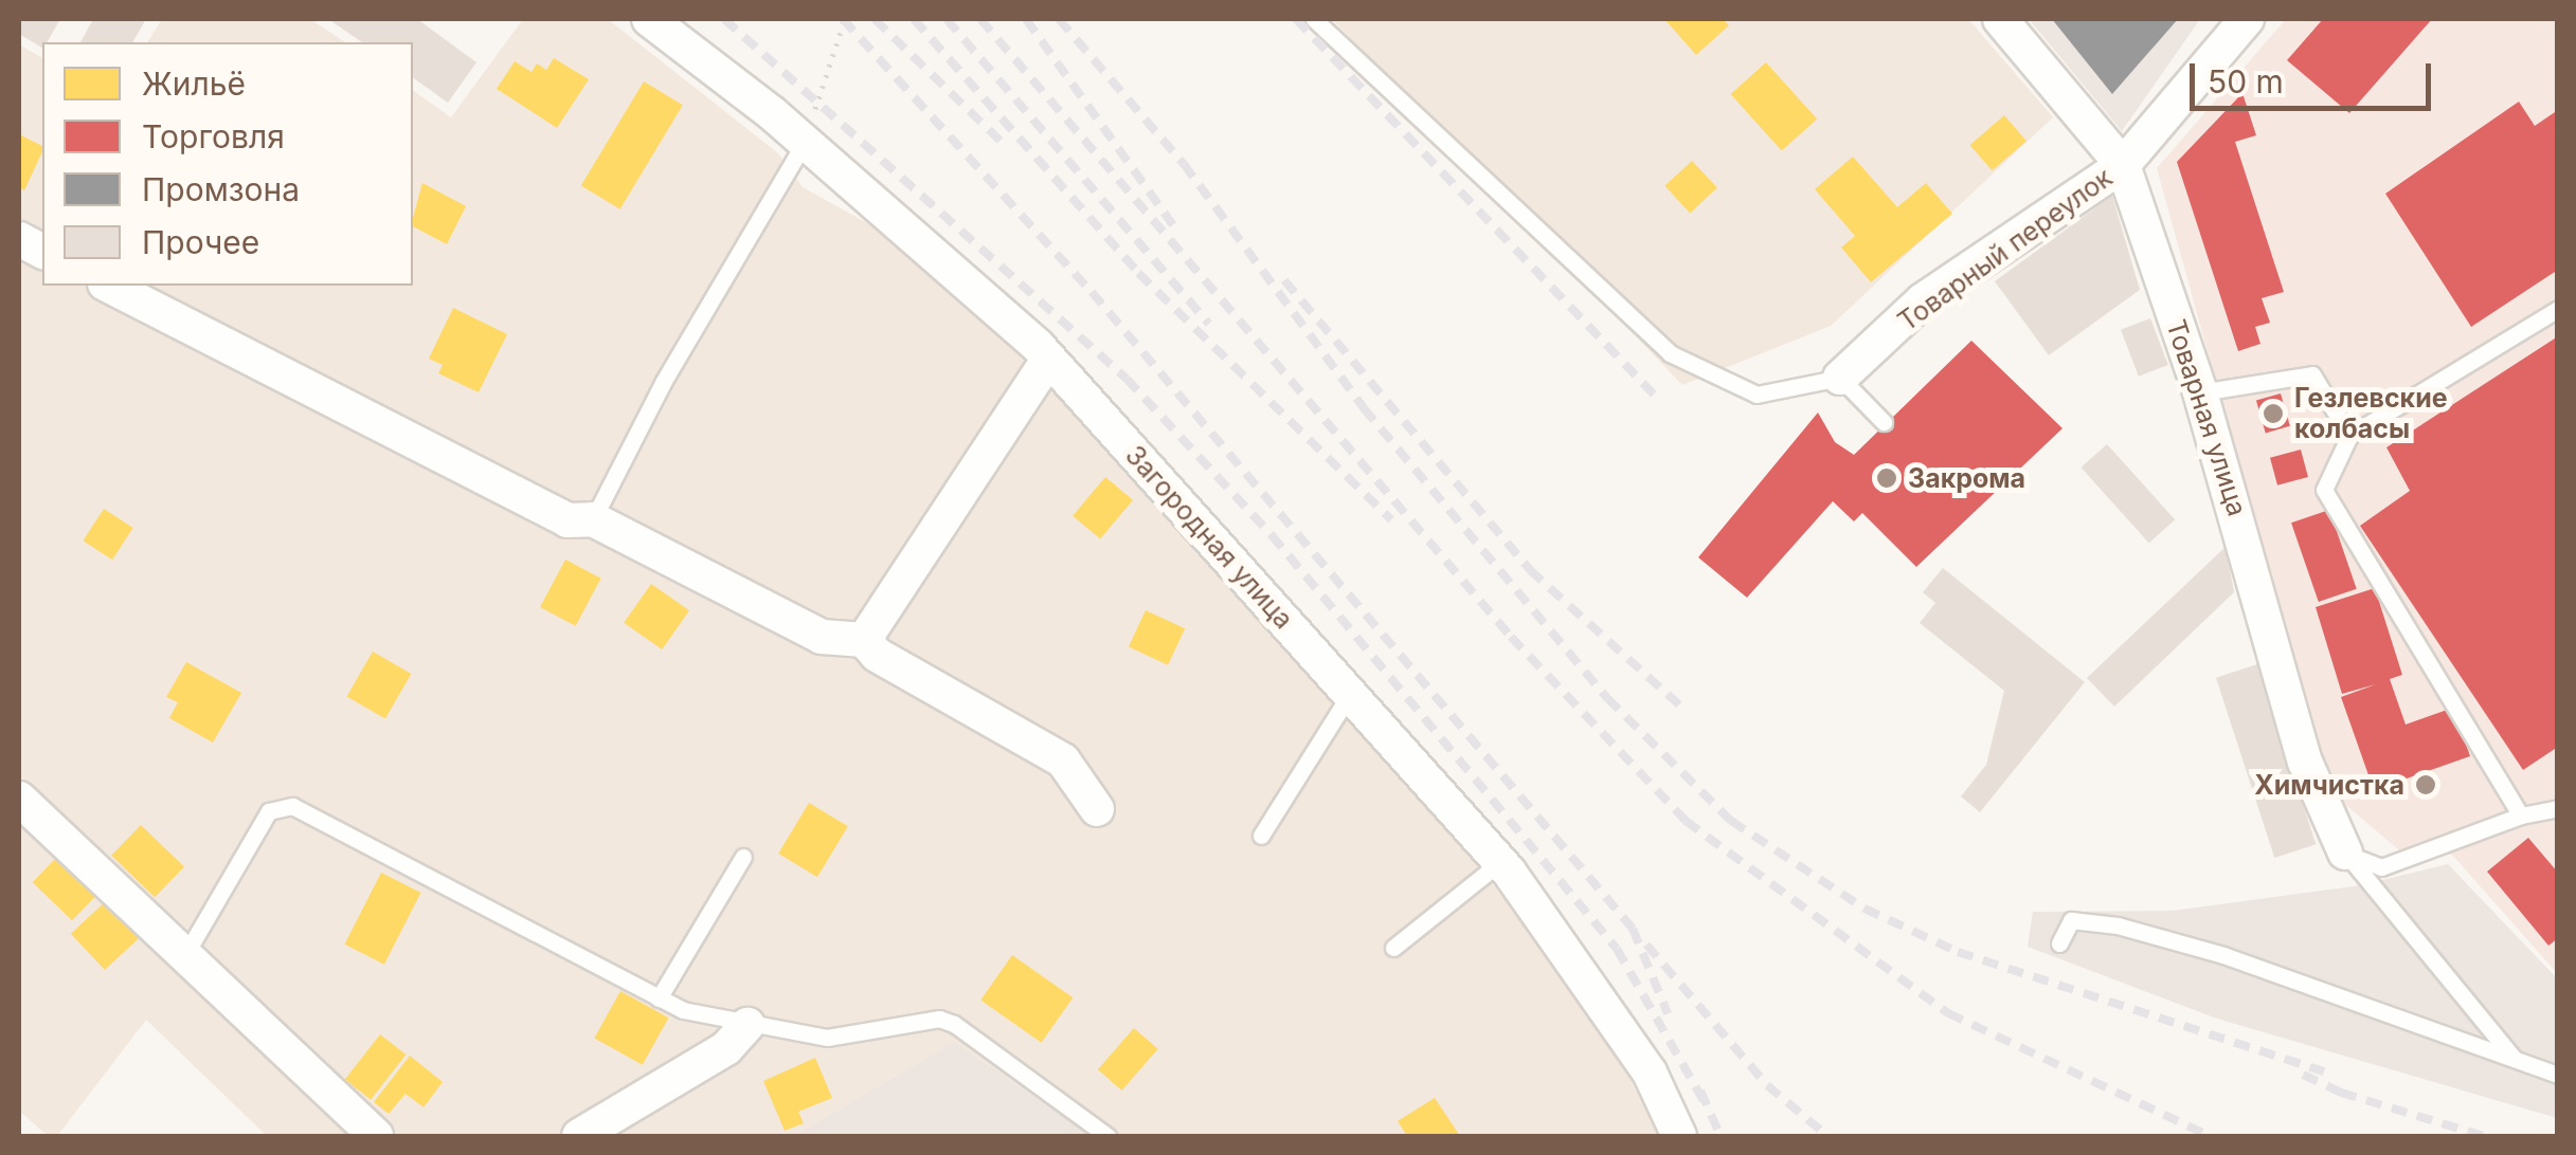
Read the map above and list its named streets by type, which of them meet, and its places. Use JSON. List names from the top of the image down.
{
  "streets": {
    "street": ["Товарный переулок", "Товарная улица", "Загородная улица"]
  },
  "crossings": [
    ["Товарный переулок", "Товарная улица"]
  ],
  "places": ["Гезлевские колбасы", "Закрома", "Химчистка"],
  "legend": [
    "Жильё",
    "Торговля",
    "Промзона",
    "Прочее"
  ],
  "scale_bar": "50 m"
}
